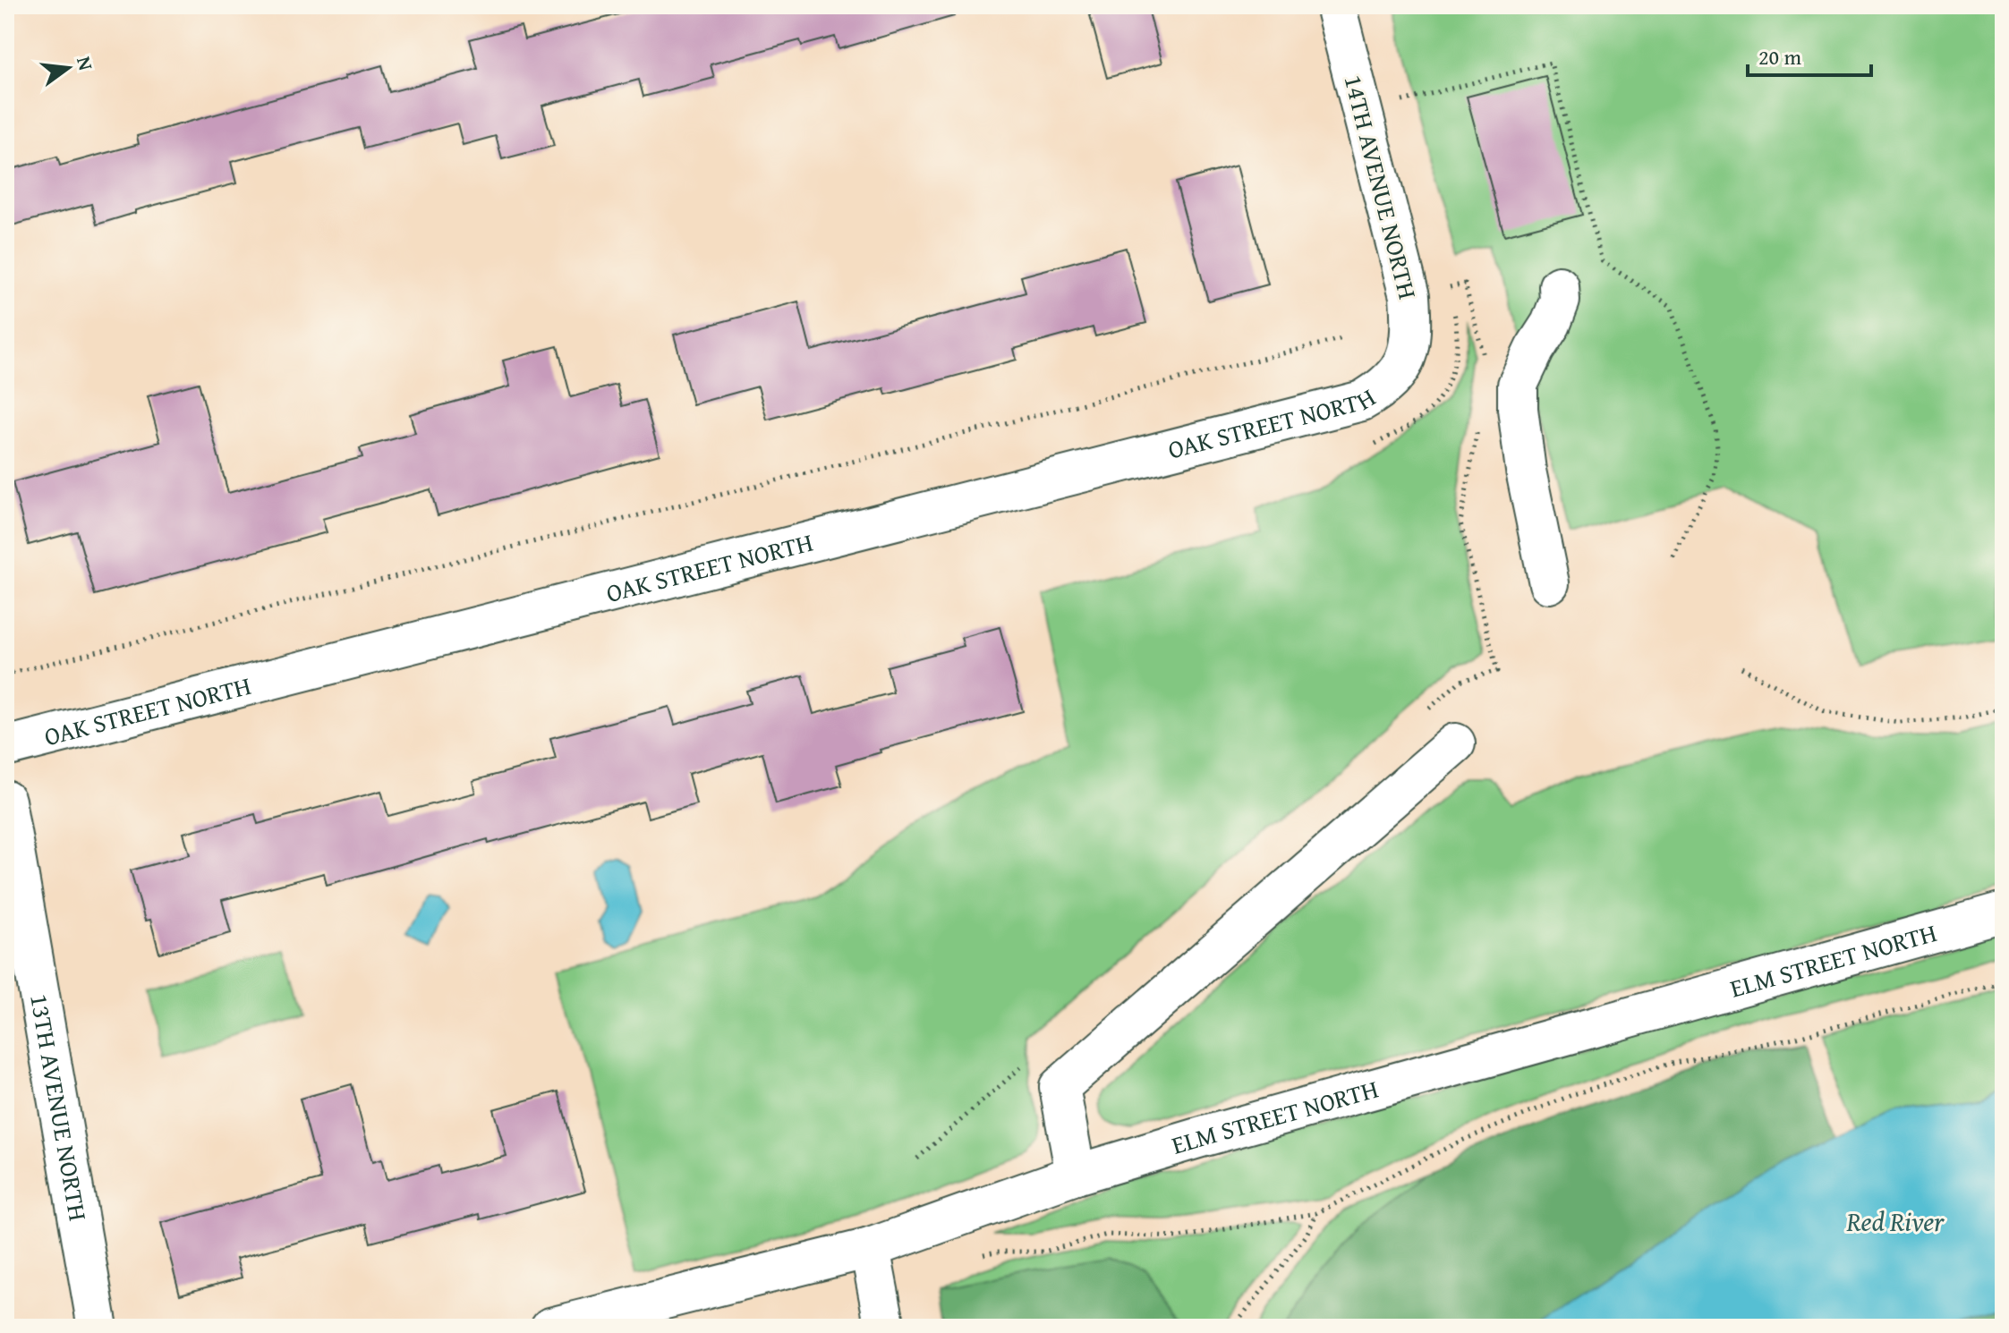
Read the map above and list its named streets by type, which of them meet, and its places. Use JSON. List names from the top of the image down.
{
  "streets": {
    "street": [
      "14TH AVENUE NORTH",
      "OAK STREET NORTH",
      "ELM STREET NORTH",
      "13TH AVENUE NORTH"
    ]
  },
  "crossings": [
    ["14TH AVENUE NORTH", "OAK STREET NORTH"]
  ],
  "water": ["Red River"],
  "scale_bar": "20 m",
  "north": "right"
}
